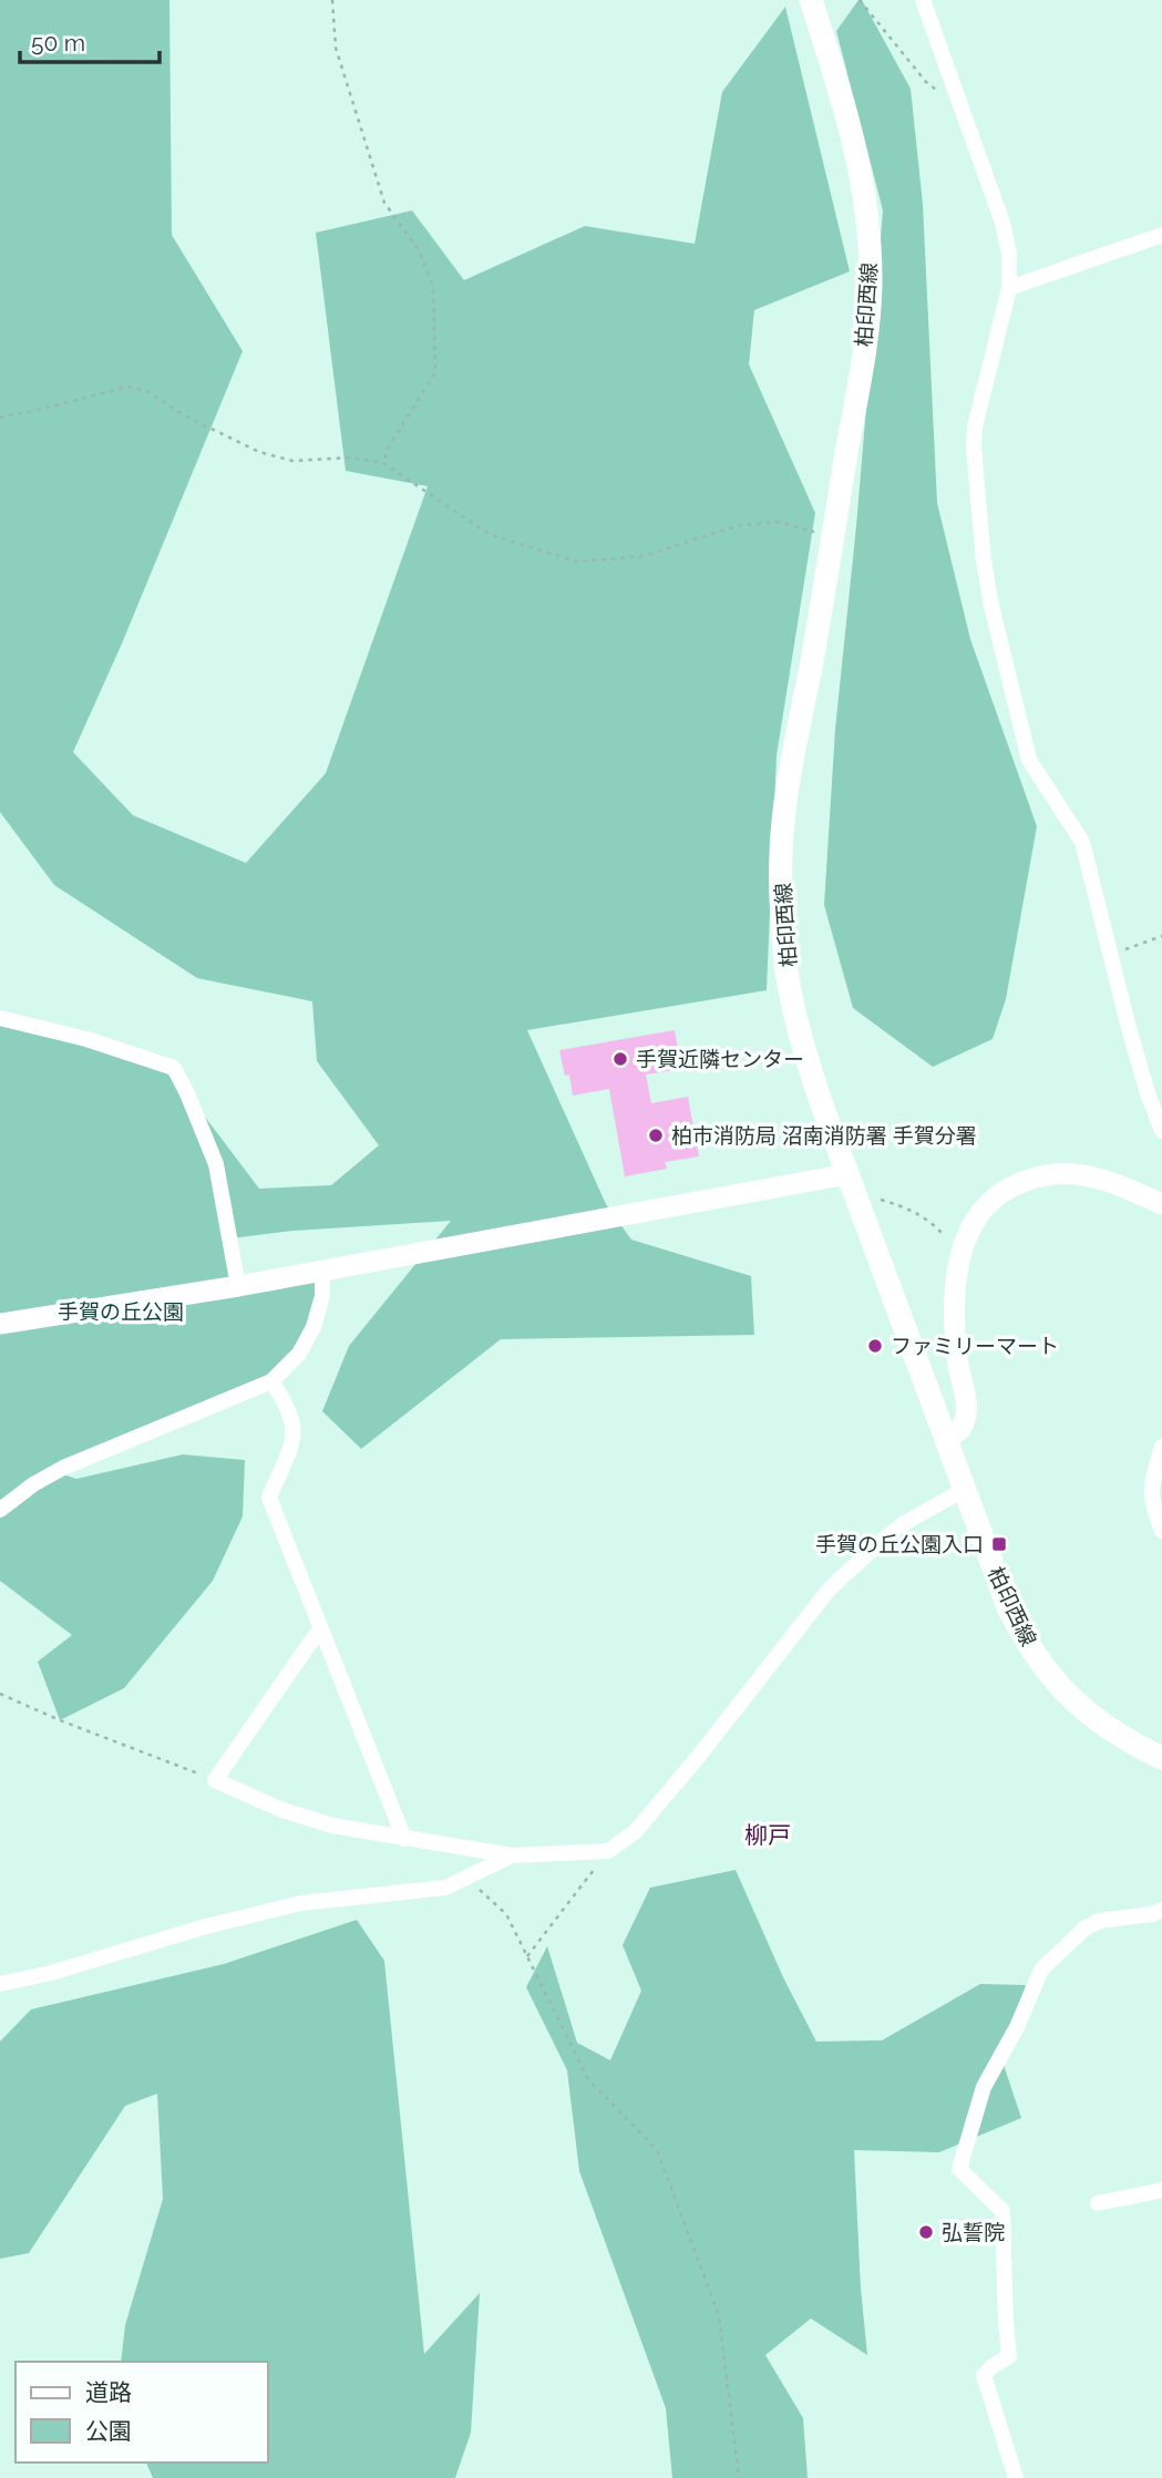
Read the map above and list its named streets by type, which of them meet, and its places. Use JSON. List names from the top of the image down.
{
  "streets": {
    "main road": ["柏印西線"]
  },
  "districts": ["柳戸"],
  "parks": ["手賀の丘公園"],
  "places": {
    "other": [
      "手賀近隣センター",
      "柏市消防局 沼南消防署 手賀分署",
      "ファミリーマート",
      "弘誓院"
    ],
    "transit": ["手賀の丘公園入口"]
  },
  "legend": ["道路", "公園"],
  "scale_bar": "50 m"
}
